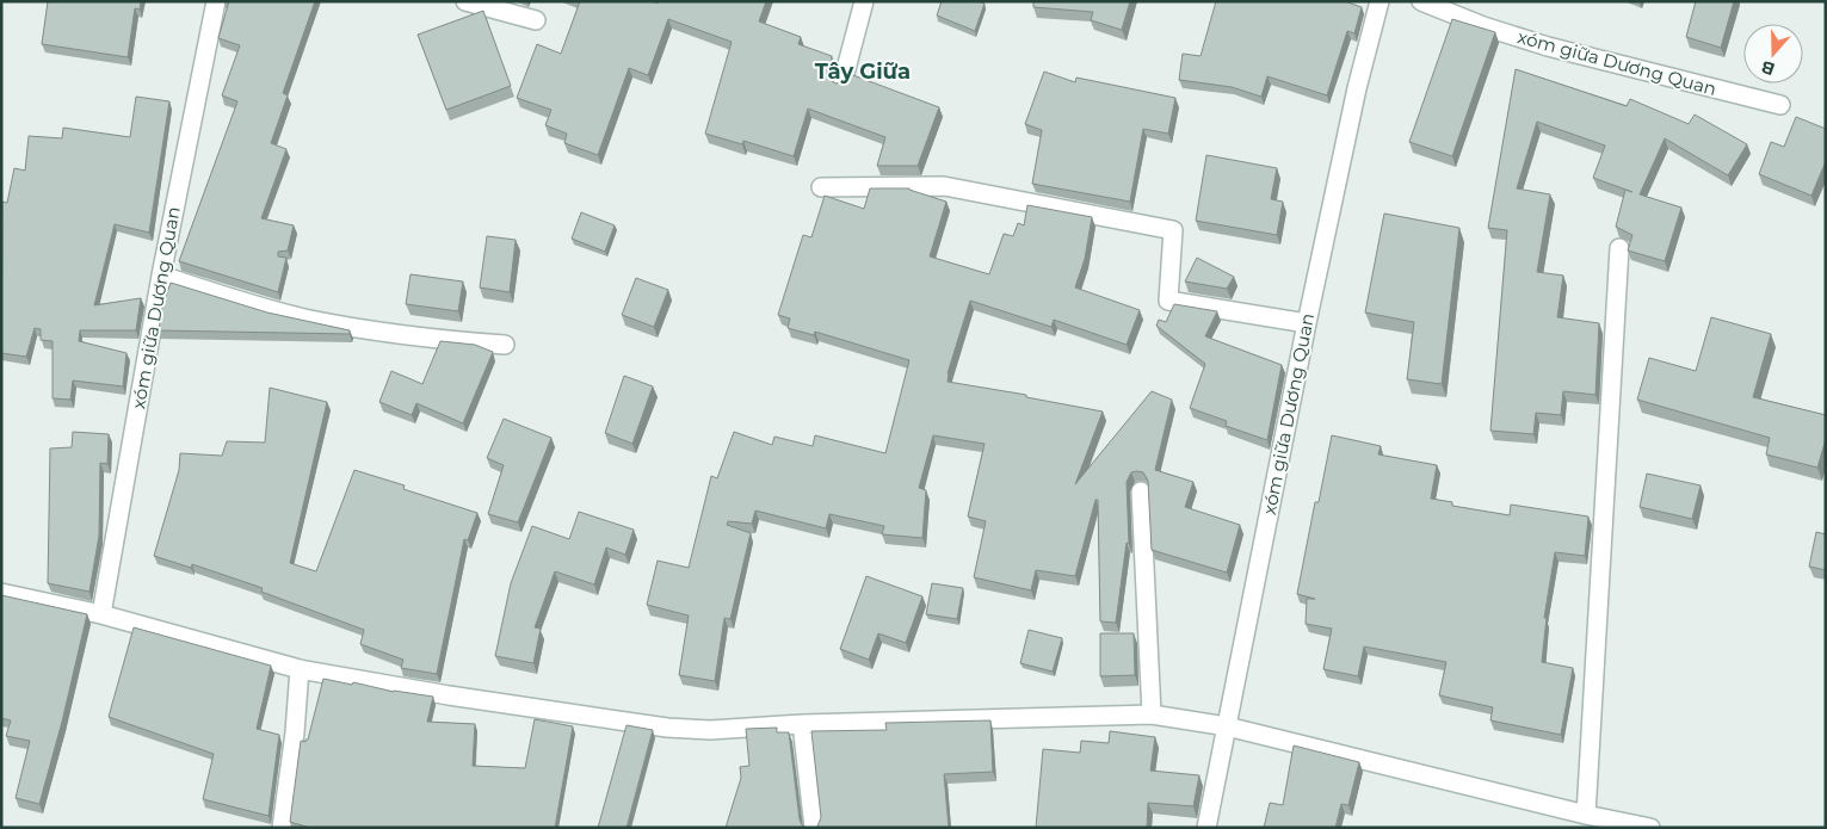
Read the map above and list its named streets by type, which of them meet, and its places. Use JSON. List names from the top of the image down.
{
  "streets": {
    "street": ["xóm giữa Dương Quan"]
  },
  "districts": ["Tây Giữa"],
  "north": "bottom"
}
